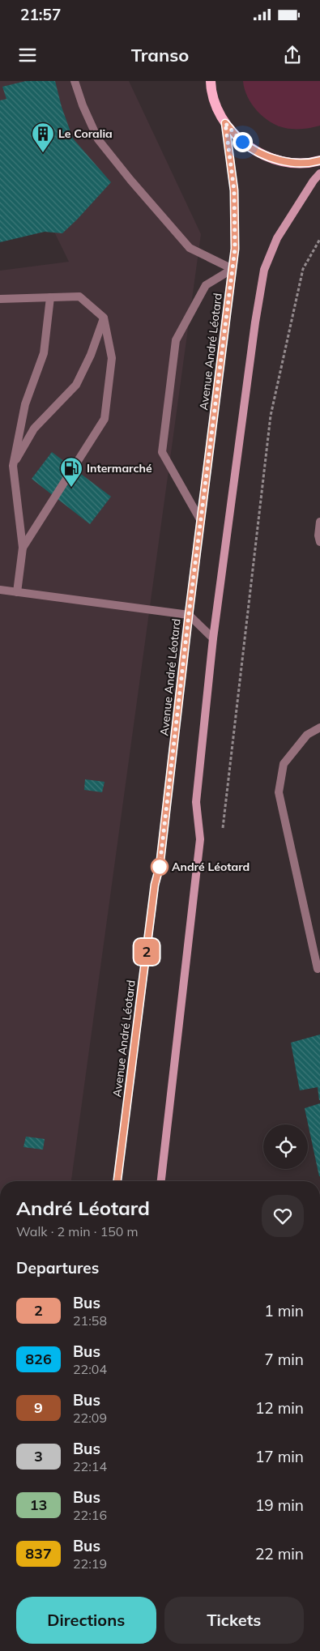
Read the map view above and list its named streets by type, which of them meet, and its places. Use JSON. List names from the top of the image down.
{
  "streets": {
    "main road": ["Avenue André Léotard"]
  },
  "places": {
    "building": ["Le Coralia"],
    "fuel station": ["Intermarché"],
    "other": ["André Léotard"]
  },
  "lines": ["bus line 2"],
  "page": {
    "status": "21:57",
    "header": "Transo",
    "on_map": "2",
    "heading": [
      ["André Léotard", "Walk · 2 min · 150 m"],
      "Departures"
    ],
    "list": [
      {
        "mark": "2",
        "name": "Bus",
        "note": "21:58",
        "value": "1 min"
      },
      {
        "mark": "826",
        "name": "Bus",
        "note": "22:04",
        "value": "7 min"
      },
      {
        "mark": "9",
        "name": "Bus",
        "note": "22:09",
        "value": "12 min"
      },
      {
        "mark": "3",
        "name": "Bus",
        "note": "22:14",
        "value": "17 min"
      },
      {
        "mark": "13",
        "name": "Bus",
        "note": "22:16",
        "value": "19 min"
      },
      {
        "mark": "837",
        "name": "Bus",
        "note": "22:19",
        "value": "22 min"
      }
    ],
    "buttons": ["Directions", "Tickets"]
  }
}
